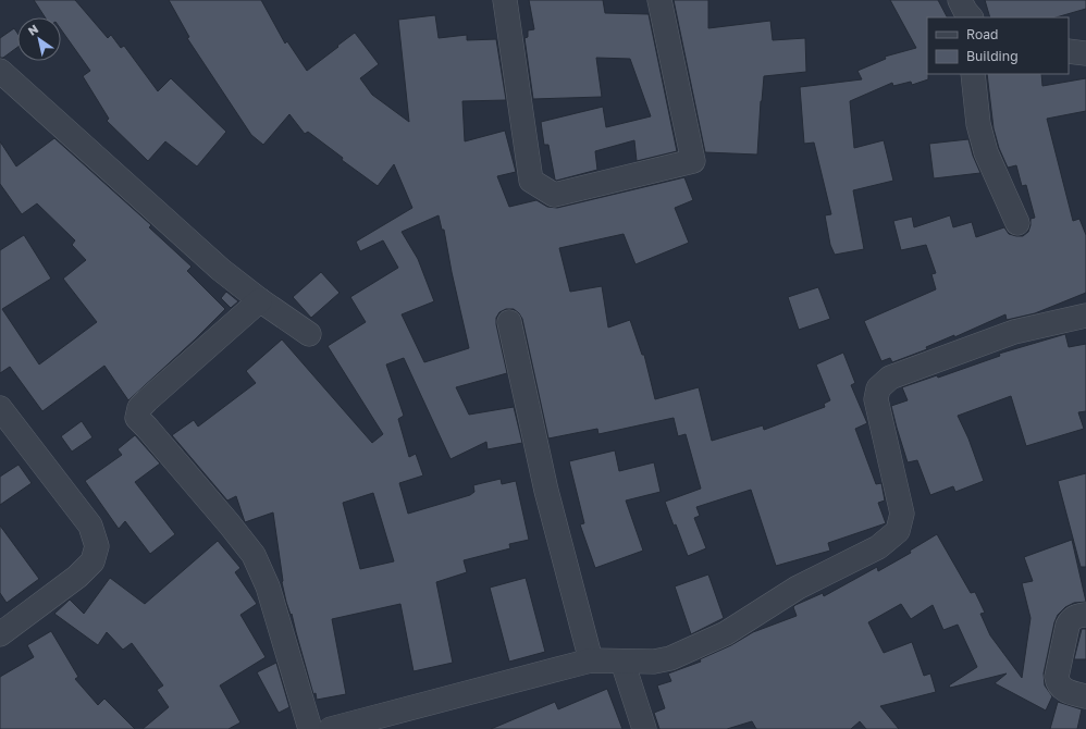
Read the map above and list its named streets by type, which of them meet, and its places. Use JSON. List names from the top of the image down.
{
  "legend": ["Road", "Building"],
  "north": "top left"
}
